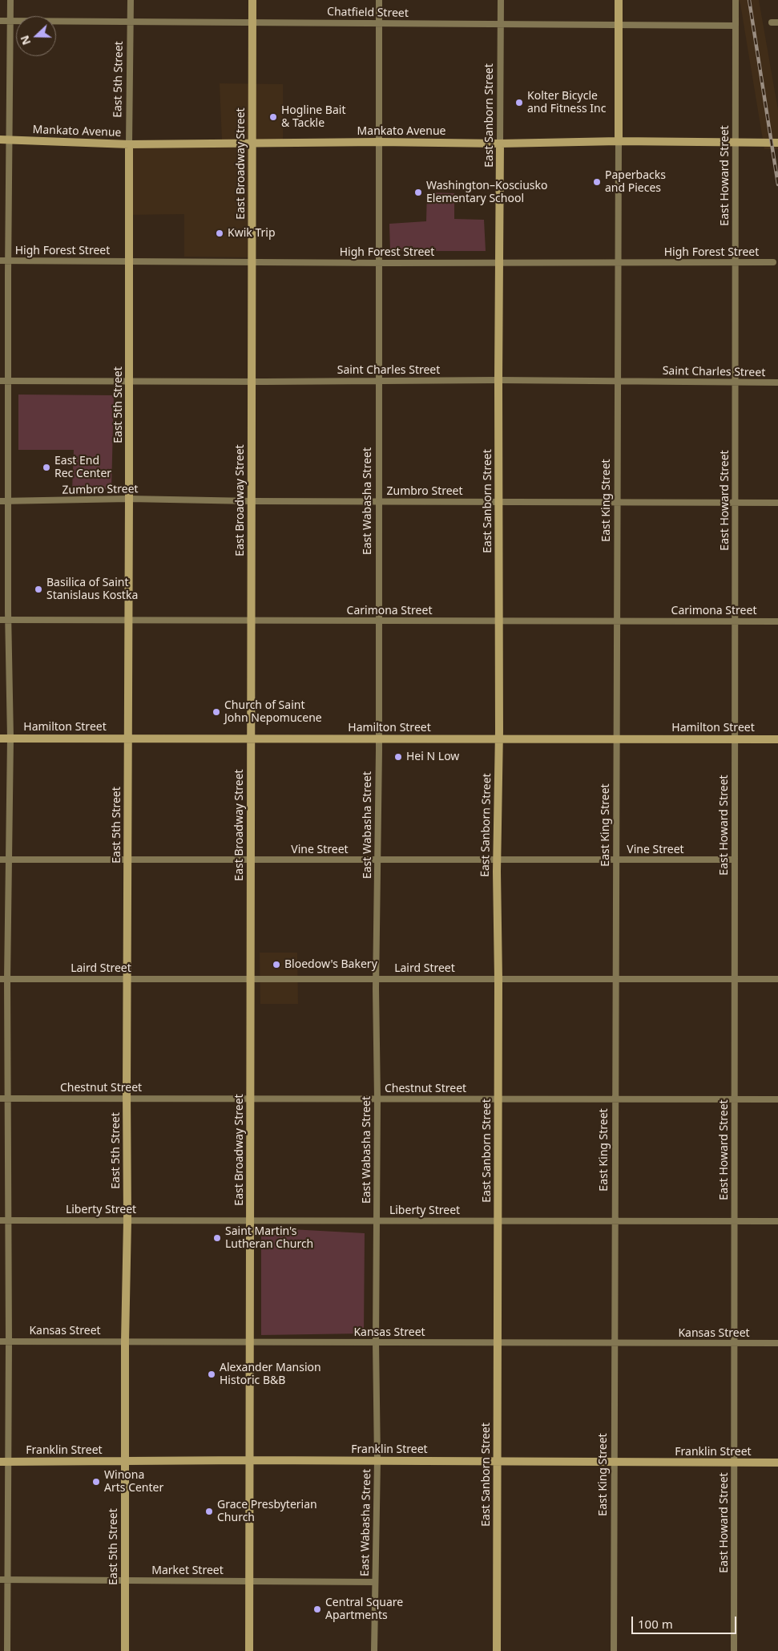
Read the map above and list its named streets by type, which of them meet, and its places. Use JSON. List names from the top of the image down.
{
  "streets": {
    "street": [
      "Chatfield Street",
      "East 5th Street",
      "East Sanborn Street",
      "Mankato Avenue",
      "East Broadway Street",
      "East Howard Street",
      "High Forest Street",
      "Saint Charles Street",
      "Zumbro Street",
      "East King Street",
      "East Wabasha Street",
      "Carimona Street",
      "Hamilton Street",
      "Vine Street",
      "Laird Street",
      "Chestnut Street",
      "Liberty Street",
      "Kansas Street",
      "Franklin Street",
      "Market Street"
    ]
  },
  "crossings": [
    ["Chatfield Street", "East 5th Street"],
    ["Chatfield Street", "East Sanborn Street"],
    ["Chatfield Street", "East Broadway Street"],
    ["Chatfield Street", "East Howard Street"],
    ["Chatfield Street", "East King Street"],
    ["Chatfield Street", "East Wabasha Street"],
    ["East 5th Street", "Mankato Avenue"],
    ["East 5th Street", "High Forest Street"],
    ["East 5th Street", "Saint Charles Street"],
    ["East 5th Street", "Zumbro Street"],
    ["East 5th Street", "Carimona Street"],
    ["East 5th Street", "Hamilton Street"],
    ["East 5th Street", "Vine Street"],
    ["East 5th Street", "Laird Street"],
    ["East 5th Street", "Chestnut Street"],
    ["East 5th Street", "Liberty Street"],
    ["East 5th Street", "Kansas Street"],
    ["East 5th Street", "Franklin Street"],
    ["East 5th Street", "Market Street"],
    ["East Sanborn Street", "Mankato Avenue"],
    ["East Sanborn Street", "High Forest Street"],
    ["East Sanborn Street", "Saint Charles Street"],
    ["East Sanborn Street", "Zumbro Street"],
    ["East Sanborn Street", "Carimona Street"],
    ["East Sanborn Street", "Hamilton Street"],
    ["East Sanborn Street", "Vine Street"],
    ["East Sanborn Street", "Laird Street"],
    ["East Sanborn Street", "Chestnut Street"],
    ["East Sanborn Street", "Liberty Street"],
    ["East Sanborn Street", "Kansas Street"],
    ["East Sanborn Street", "Franklin Street"],
    ["Mankato Avenue", "East Broadway Street"],
    ["Mankato Avenue", "East Howard Street"],
    ["Mankato Avenue", "East King Street"],
    ["Mankato Avenue", "East Wabasha Street"],
    ["East Broadway Street", "High Forest Street"],
    ["East Broadway Street", "Saint Charles Street"],
    ["East Broadway Street", "Zumbro Street"],
    ["East Broadway Street", "Carimona Street"],
    ["East Broadway Street", "Hamilton Street"],
    ["East Broadway Street", "Vine Street"],
    ["East Broadway Street", "Laird Street"],
    ["East Broadway Street", "Chestnut Street"],
    ["East Broadway Street", "Liberty Street"],
    ["East Broadway Street", "Kansas Street"],
    ["East Broadway Street", "Franklin Street"],
    ["East Broadway Street", "Market Street"],
    ["East Howard Street", "High Forest Street"],
    ["East Howard Street", "Saint Charles Street"],
    ["East Howard Street", "Zumbro Street"],
    ["East Howard Street", "Carimona Street"],
    ["East Howard Street", "Hamilton Street"],
    ["East Howard Street", "Vine Street"],
    ["East Howard Street", "Laird Street"],
    ["East Howard Street", "Chestnut Street"],
    ["East Howard Street", "Liberty Street"],
    ["East Howard Street", "Kansas Street"],
    ["East Howard Street", "Franklin Street"],
    ["High Forest Street", "East King Street"],
    ["High Forest Street", "East Wabasha Street"],
    ["Saint Charles Street", "East King Street"],
    ["Saint Charles Street", "East Wabasha Street"],
    ["Zumbro Street", "East King Street"],
    ["Zumbro Street", "East Wabasha Street"],
    ["East King Street", "Carimona Street"],
    ["East King Street", "Hamilton Street"],
    ["East King Street", "Vine Street"],
    ["East King Street", "Laird Street"],
    ["East King Street", "Chestnut Street"],
    ["East King Street", "Liberty Street"],
    ["East King Street", "Kansas Street"],
    ["East King Street", "Franklin Street"],
    ["East Wabasha Street", "Carimona Street"],
    ["East Wabasha Street", "Hamilton Street"],
    ["East Wabasha Street", "Vine Street"],
    ["East Wabasha Street", "Laird Street"],
    ["East Wabasha Street", "Chestnut Street"],
    ["East Wabasha Street", "Liberty Street"],
    ["East Wabasha Street", "Kansas Street"],
    ["East Wabasha Street", "Franklin Street"],
    ["East Wabasha Street", "Market Street"]
  ],
  "places": [
    "Kolter Bicycle and Fitness Inc",
    "Hogline Bait & Tackle",
    "Paperbacks and Pieces",
    "Washington–Kosciusko Elementary School",
    "Kwik Trip",
    "East End Rec Center",
    "Basilica of Saint Stanislaus Kostka",
    "Church of Saint John Nepomucene",
    "Hei N Low",
    "Bloedow's Bakery",
    "Saint Martin's Lutheran Church",
    "Alexander Mansion Historic B&B",
    "Winona Arts Center",
    "Grace Presbyterian Church",
    "Central Square Apartments"
  ],
  "scale_bar": "100 m",
  "north": "left"
}
